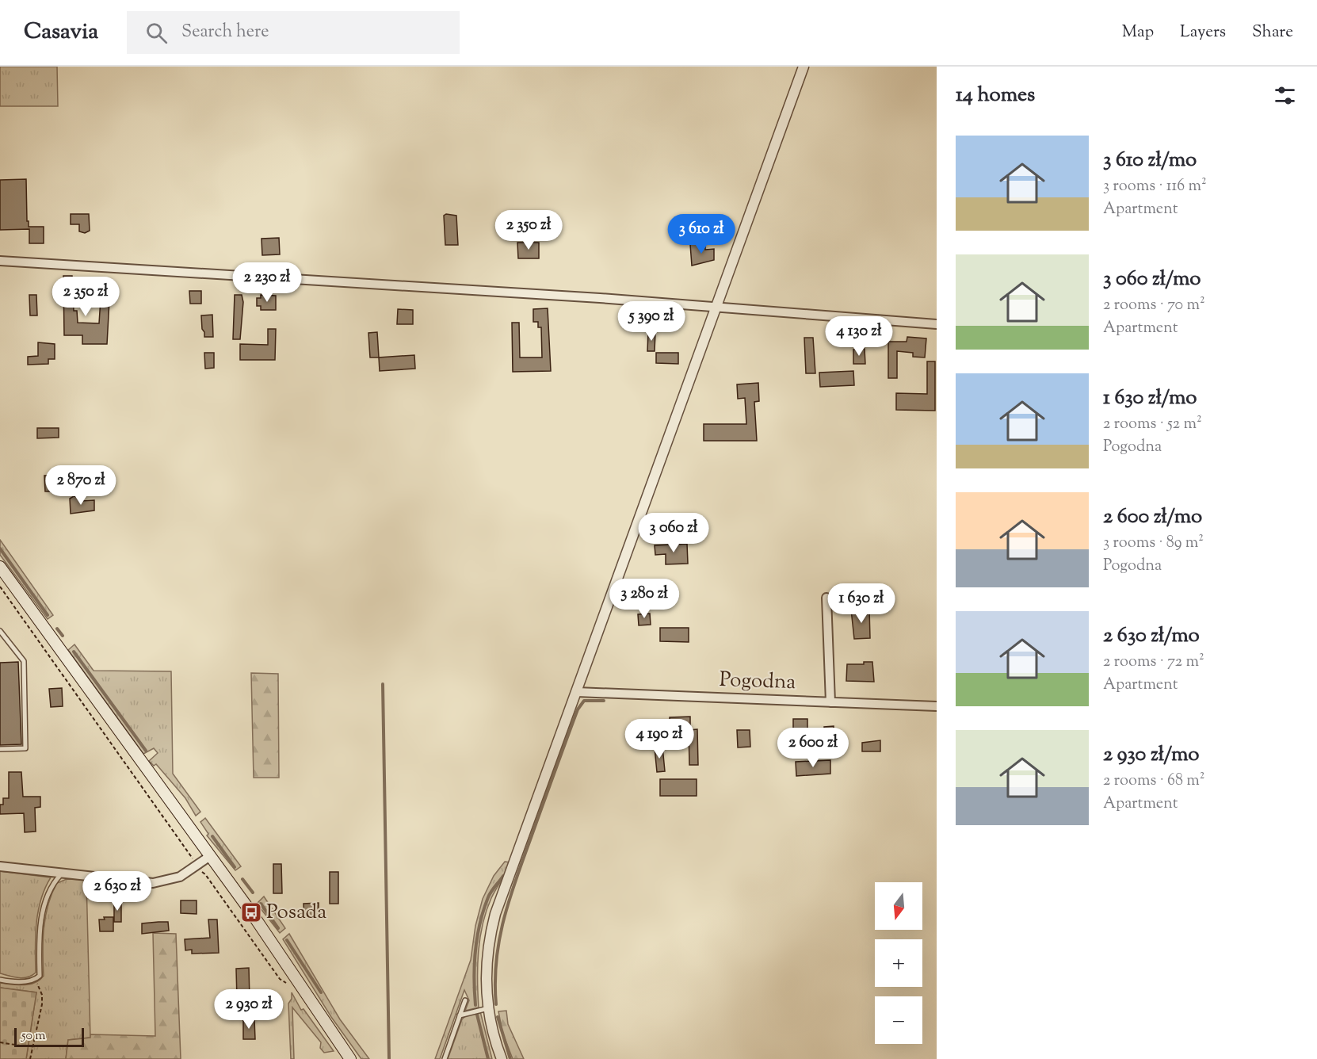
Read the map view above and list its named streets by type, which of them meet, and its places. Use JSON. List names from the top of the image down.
{
  "streets": {
    "street": ["Pogodna"]
  },
  "places": {
    "bus stop": ["Posada"]
  },
  "scale_bar": "50 m",
  "north": "bottom",
  "page": {
    "header": "Casavia",
    "search": "Search here",
    "nav": ["Map", "Layers", "Share"],
    "heading": "14 homes",
    "list": [
      {
        "name": "3 610 zł/mo",
        "note": "3 rooms · 116 m² · Apartment"
      },
      {
        "name": "3 060 zł/mo",
        "note": "2 rooms · 70 m² · Apartment"
      },
      {
        "name": "1 630 zł/mo",
        "note": "2 rooms · 52 m² · Pogodna"
      },
      {
        "name": "2 600 zł/mo",
        "note": "3 rooms · 89 m² · Pogodna"
      },
      {
        "name": "2 630 zł/mo",
        "note": "2 rooms · 72 m² · Apartment"
      },
      {
        "name": "2 930 zł/mo",
        "note": "2 rooms · 68 m² · Apartment"
      }
    ],
    "price": [
      "2 350 zł",
      "3 610 zł",
      "2 230 zł",
      "2 350 zł",
      "5 390 zł",
      "4 130 zł",
      "2 870 zł",
      "3 060 zł",
      "3 280 zł",
      "1 630 zł",
      "4 190 zł",
      "2 600 zł",
      "2 630 zł",
      "2 930 zł"
    ],
    "map_buttons": ["+", "−"],
    "scale": "50 m"
  }
}
